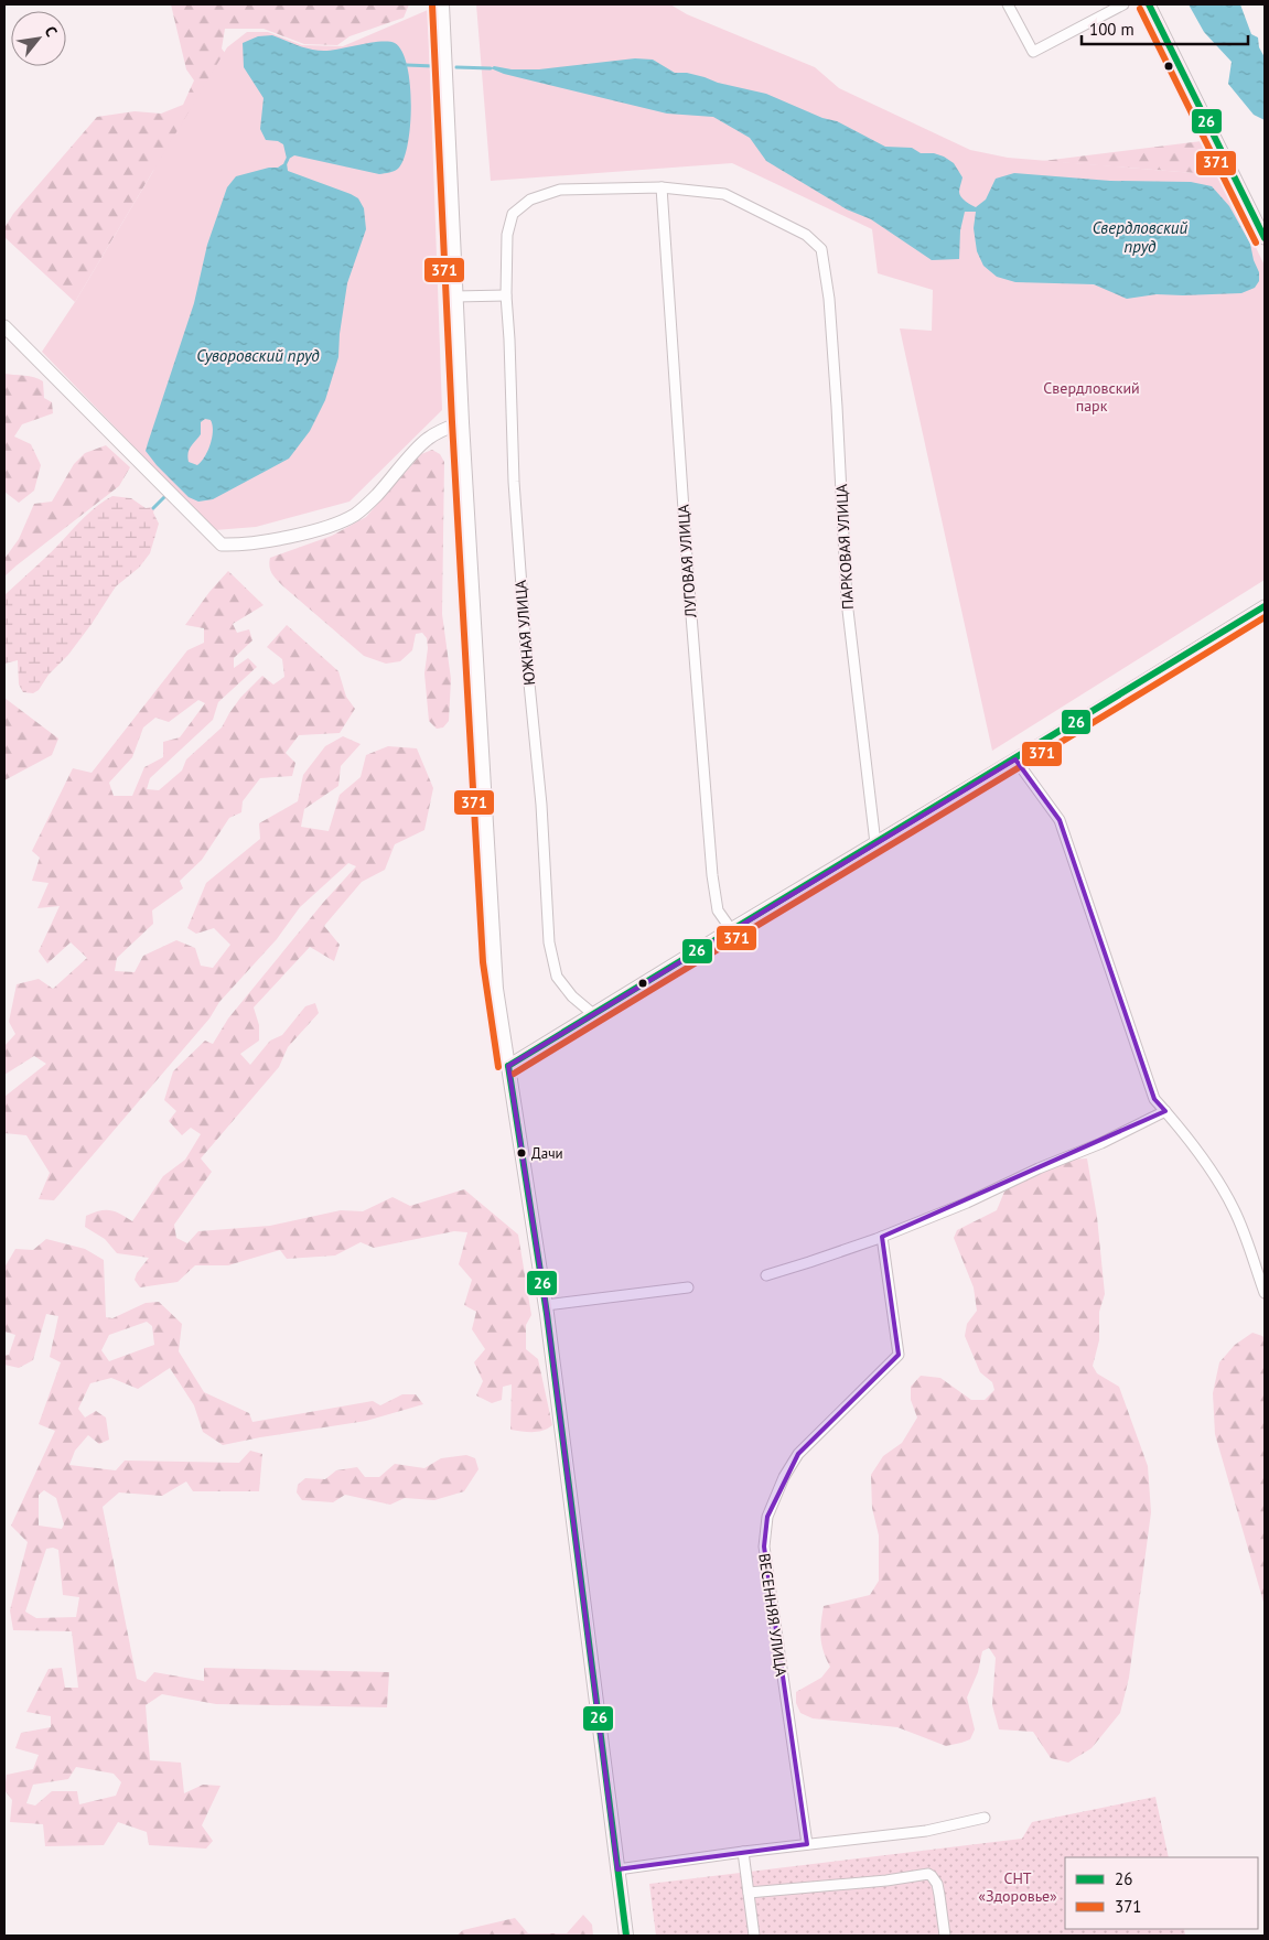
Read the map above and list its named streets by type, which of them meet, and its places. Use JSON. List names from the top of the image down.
{
  "streets": {
    "street": [
      "ПАРКОВАЯ УЛИЦА",
      "ЛУГОВАЯ УЛИЦА",
      "ЮЖНАЯ УЛИЦА",
      "ВЕСЕННЯЯ УЛИЦА"
    ]
  },
  "crossings": [
    ["ПАРКОВАЯ УЛИЦА", "ЛУГОВАЯ УЛИЦА"],
    ["ПАРКОВАЯ УЛИЦА", "ЮЖНАЯ УЛИЦА"],
    ["ЛУГОВАЯ УЛИЦА", "ЮЖНАЯ УЛИЦА"]
  ],
  "water": ["Свердловский пруд", "Суворовский пруд"],
  "parks": ["Свердловский парк", "СНТ «Здоровье»"],
  "places": ["Дачи"],
  "lines": ["transit line 26", "transit line 371"],
  "legend": ["26", "371"],
  "scale_bar": "100 m",
  "north": "top right"
}
